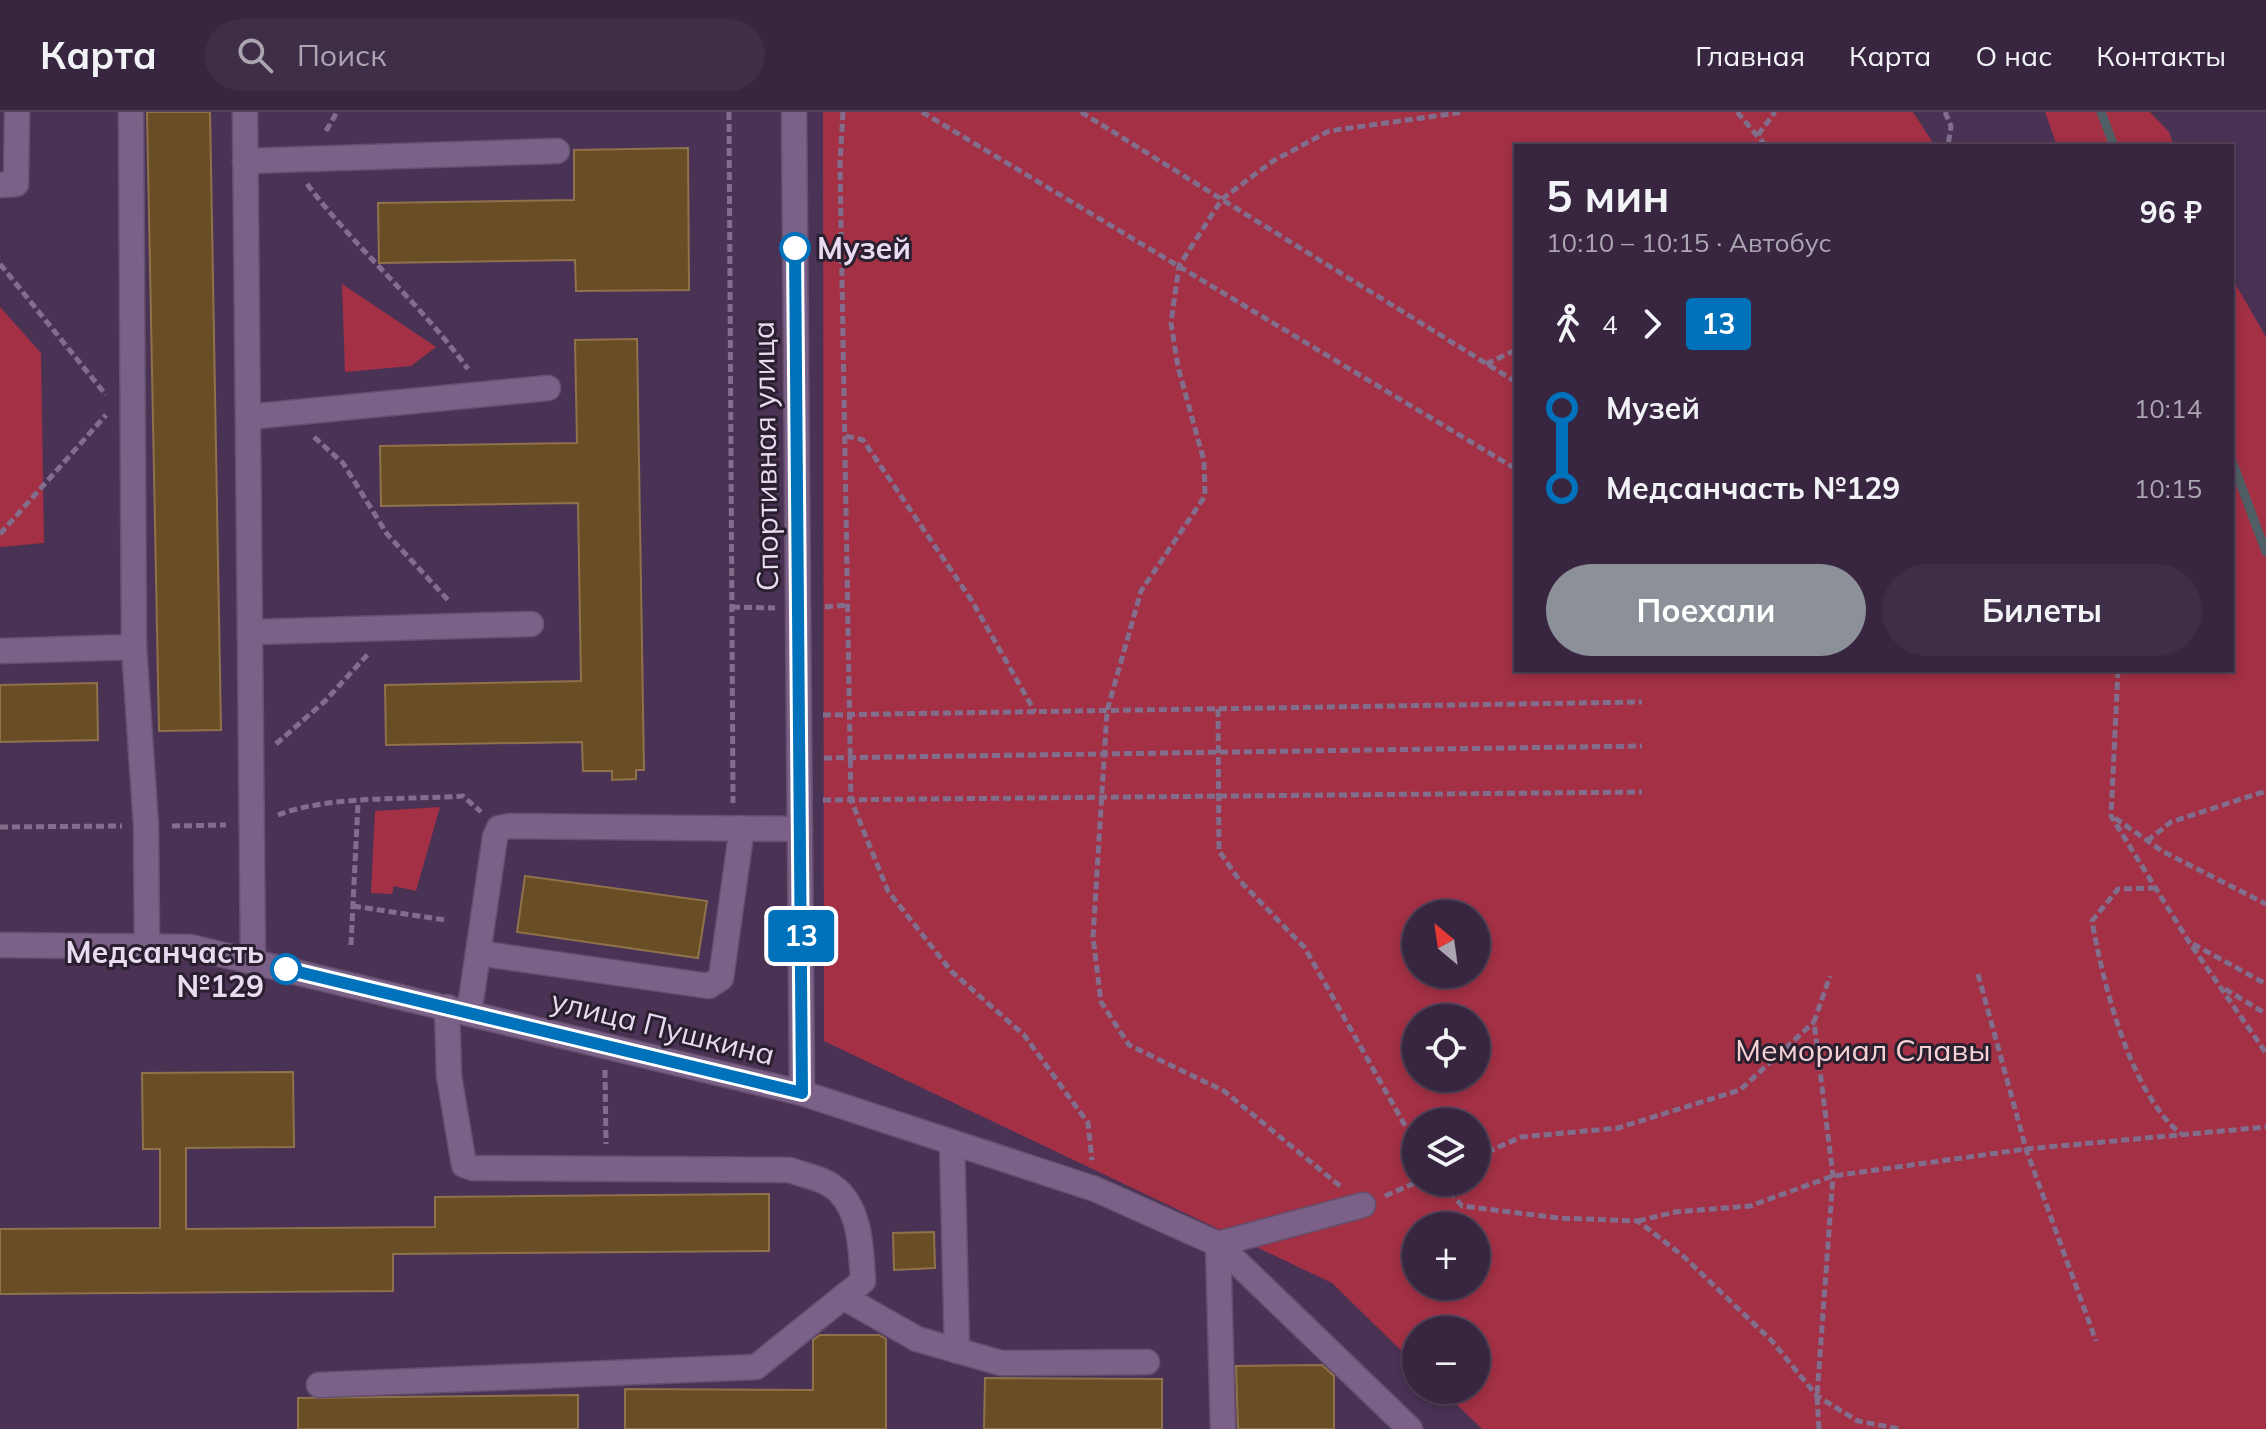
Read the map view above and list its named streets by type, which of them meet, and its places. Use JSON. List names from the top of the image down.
{
  "streets": {
    "street": ["Спортивная улица", "улица Пушкина"]
  },
  "crossings": [
    ["Спортивная улица", "улица Пушкина"]
  ],
  "parks": ["Мемориал Славы"],
  "places": ["Музей", "Медсанчасть №129"],
  "lines": ["bus line 13"],
  "north": "top left",
  "page": {
    "header": "Карта",
    "search": "Поиск",
    "nav": [
      "Главная",
      "Карта",
      "О нас",
      "Контакты"
    ],
    "on_map": "13",
    "heading": ["5 мин", "10:10 – 10:15 · Автобус", "96 ₽"],
    "legs": ["4", "13"],
    "list": [
      {
        "name": "Музей",
        "value": "10:14"
      },
      {
        "name": "Медсанчасть №129",
        "value": "10:15"
      }
    ],
    "buttons": ["Поехали", "Билеты"],
    "map_buttons": ["+", "−"]
  }
}
